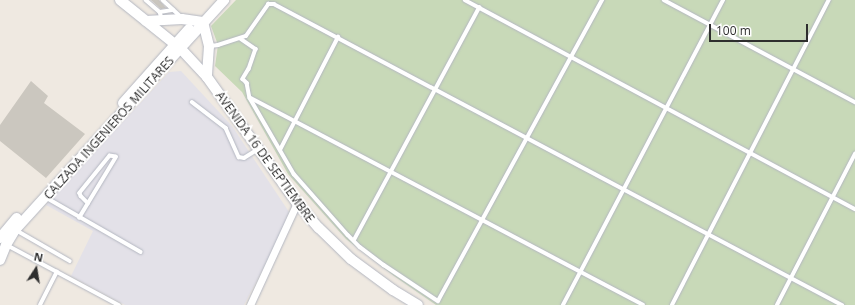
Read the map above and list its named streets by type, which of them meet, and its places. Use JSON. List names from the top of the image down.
{
  "streets": {
    "main road": ["CALZADA INGENIEROS MILITARES", "AVENIDA 16 DE SEPTIEMBRE"]
  },
  "crossings": [
    ["CALZADA INGENIEROS MILITARES", "AVENIDA 16 DE SEPTIEMBRE"]
  ],
  "scale_bar": "100 m",
  "north": "top"
}
